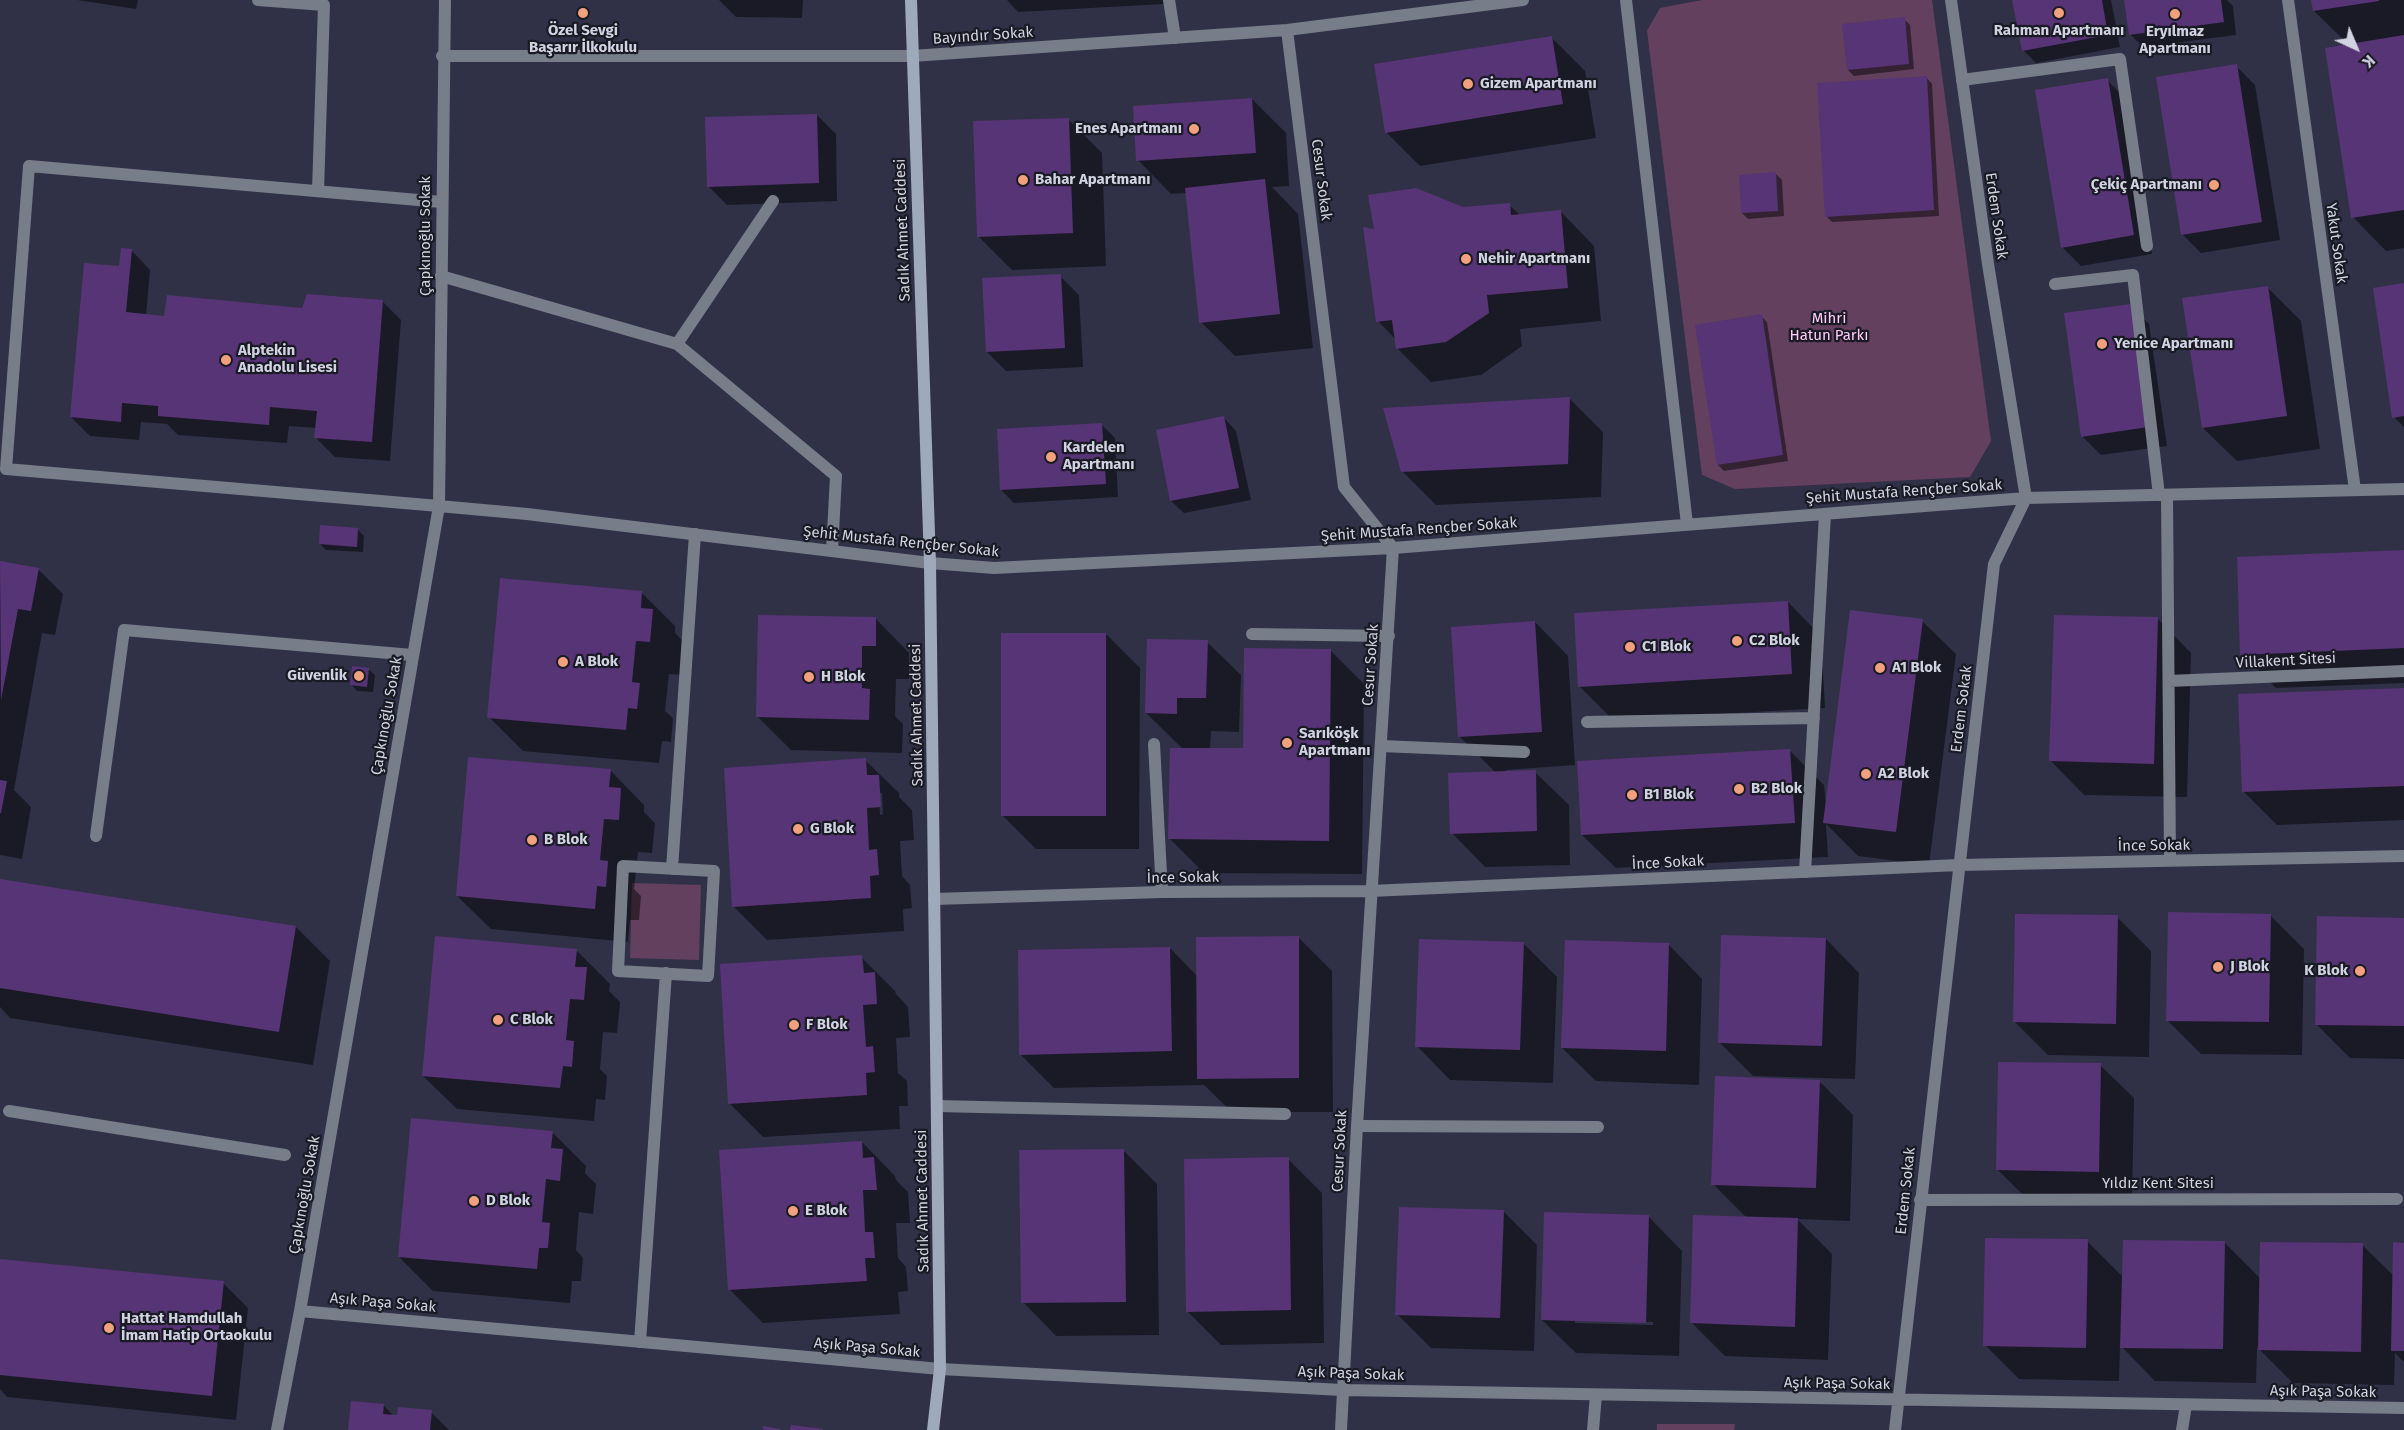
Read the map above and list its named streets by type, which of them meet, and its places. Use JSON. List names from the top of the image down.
{
  "streets": {
    "main road": ["Sadık Ahmet Caddesi"],
    "street": [
      "Bayındır Sokak",
      "Cesur Sokak",
      "Erdem Sokak",
      "Çapkınoğlu Sokak",
      "Yakut Sokak",
      "Şehit Mustafa Rençber Sokak",
      "Villakent Sitesi",
      "İnce Sokak",
      "Yıldız Kent Sitesi",
      "Aşık Paşa Sokak"
    ]
  },
  "crossings": [
    ["Bayındır Sokak", "Cesur Sokak"],
    ["Bayındır Sokak", "Sadık Ahmet Caddesi"],
    ["Bayındır Sokak", "Çapkınoğlu Sokak"],
    ["Cesur Sokak", "Şehit Mustafa Rençber Sokak"],
    ["Cesur Sokak", "İnce Sokak"],
    ["Cesur Sokak", "Aşık Paşa Sokak"],
    ["Erdem Sokak", "Şehit Mustafa Rençber Sokak"],
    ["Erdem Sokak", "İnce Sokak"],
    ["Erdem Sokak", "Yıldız Kent Sitesi"],
    ["Erdem Sokak", "Aşık Paşa Sokak"],
    ["Sadık Ahmet Caddesi", "Şehit Mustafa Rençber Sokak"],
    ["Sadık Ahmet Caddesi", "İnce Sokak"],
    ["Sadık Ahmet Caddesi", "Aşık Paşa Sokak"],
    ["Çapkınoğlu Sokak", "Şehit Mustafa Rençber Sokak"],
    ["Çapkınoğlu Sokak", "Aşık Paşa Sokak"],
    ["Yakut Sokak", "Şehit Mustafa Rençber Sokak"]
  ],
  "parks": ["Mihri Hatun Parkı"],
  "places": [
    "Özel Sevgi Başarır İlkokulu",
    "Rahman Apartmanı",
    "Eryılmaz Apartmanı",
    "Gizem Apartmanı",
    "Enes Apartmanı",
    "Bahar Apartmanı",
    "Çekiç Apartmanı",
    "Nehir Apartmanı",
    "Yenice Apartmanı",
    "Alptekin Anadolu Lisesi",
    "Kardelen Apartmanı",
    "C2 Blok",
    "C1 Blok",
    "A Blok",
    "A1 Blok",
    "Güvenlik",
    "H Blok",
    "Sarıköşk Apartmanı",
    "A2 Blok",
    "B2 Blok",
    "B1 Blok",
    "G Blok",
    "B Blok",
    "J Blok",
    "K Blok",
    "C Blok",
    "F Blok",
    "D Blok",
    "E Blok",
    "Hattat Hamdullah İmam Hatip Ortaokulu"
  ],
  "north": "bottom right"
}
